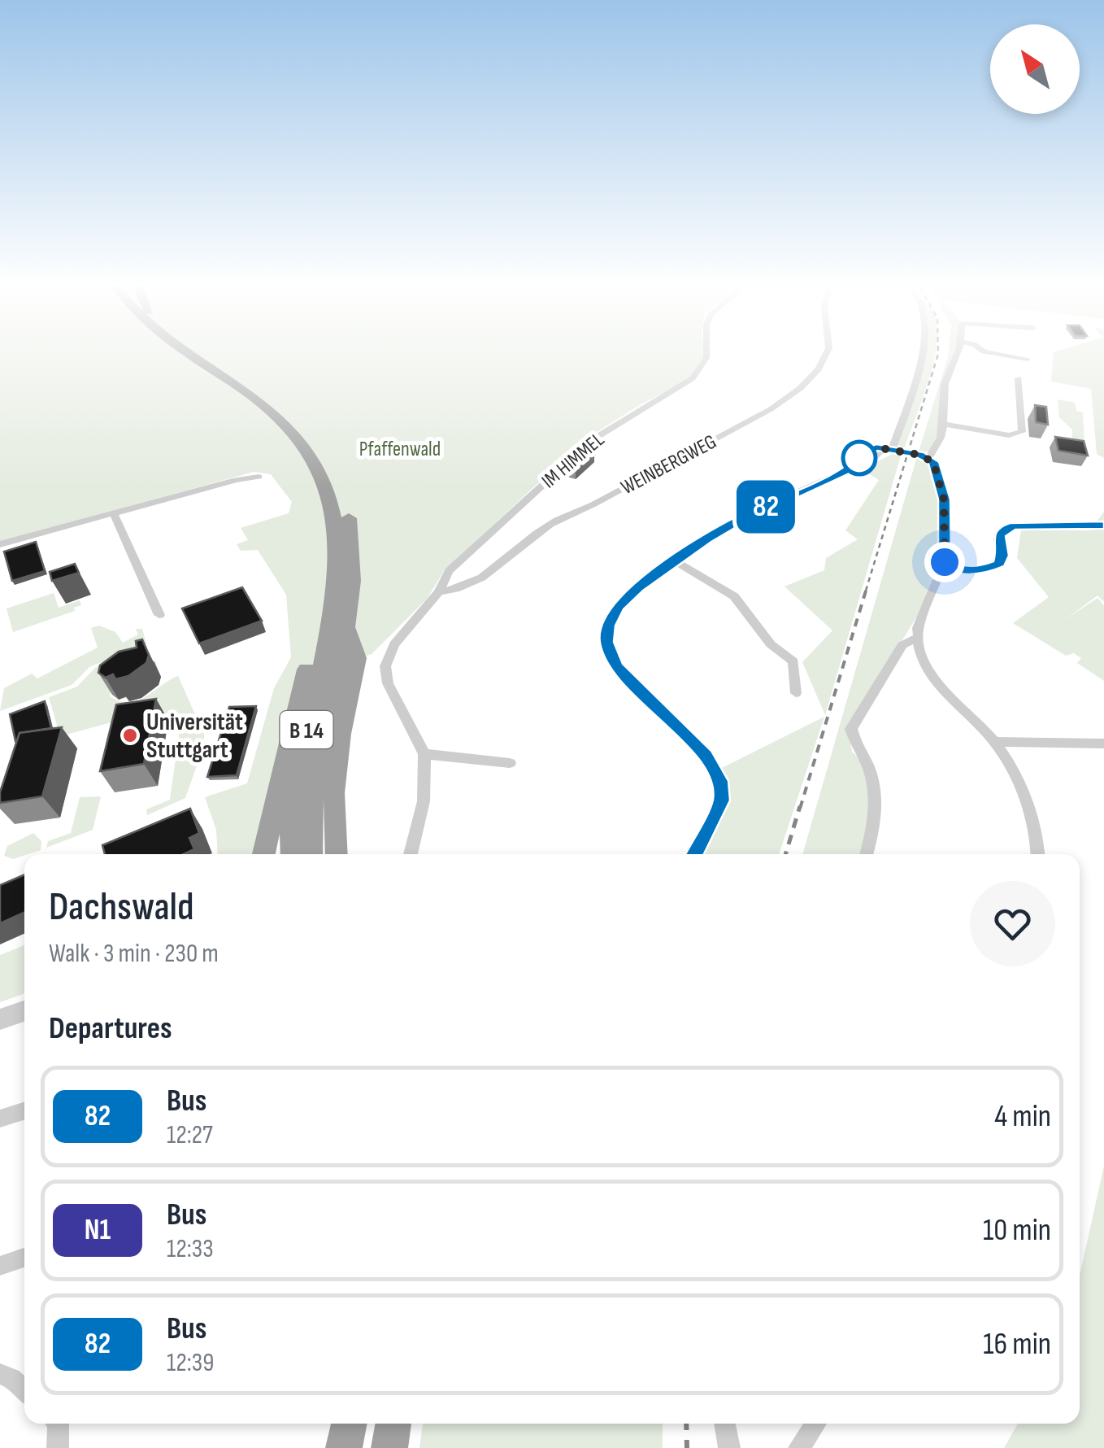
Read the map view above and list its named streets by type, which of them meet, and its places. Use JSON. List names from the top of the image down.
{
  "streets": {
    "highway": ["B 14"],
    "street": ["IM HIMMEL", "WEINBERGWEG"]
  },
  "crossings": [
    ["IM HIMMEL", "WEINBERGWEG"]
  ],
  "parks": ["Pfaffenwald"],
  "places": ["Universität Stuttgart"],
  "lines": ["bus line 82"],
  "north": "top left",
  "page": {
    "on_map": "82",
    "heading": [
      ["Dachswald", "Walk · 3 min · 230 m"],
      "Departures"
    ],
    "list": [
      {
        "mark": "82",
        "name": "Bus",
        "note": "12:27",
        "value": "4 min"
      },
      {
        "mark": "N1",
        "name": "Bus",
        "note": "12:33",
        "value": "10 min"
      },
      {
        "mark": "82",
        "name": "Bus",
        "note": "12:39",
        "value": "16 min"
      }
    ]
  }
}
